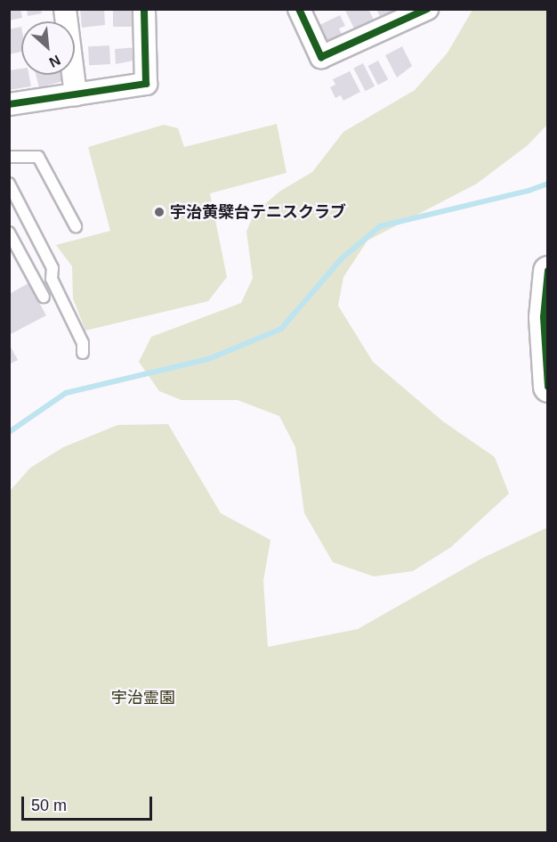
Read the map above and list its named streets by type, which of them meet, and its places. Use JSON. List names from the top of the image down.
{
  "parks": ["宇治霊園"],
  "places": ["宇治黄檗台テニスクラブ"],
  "scale_bar": "50 m",
  "north": "bottom right"
}
